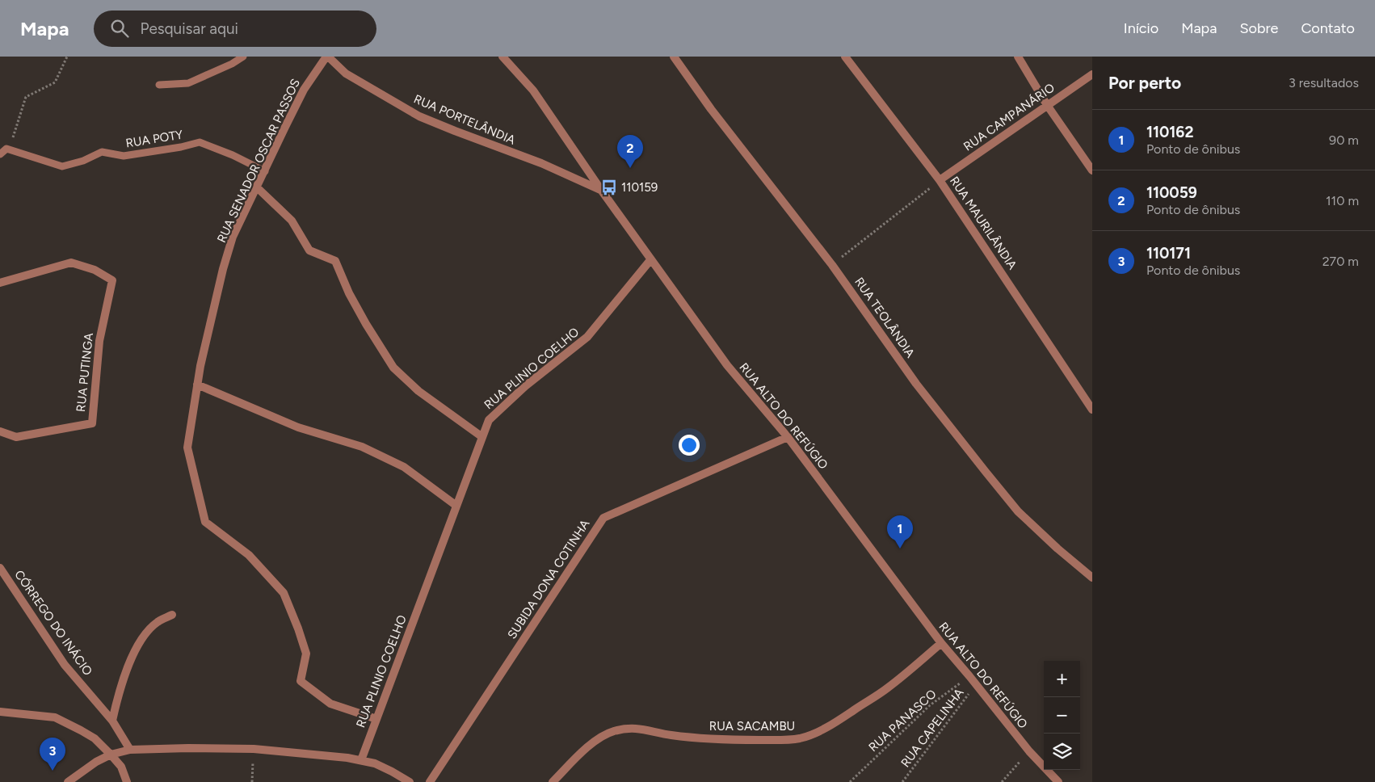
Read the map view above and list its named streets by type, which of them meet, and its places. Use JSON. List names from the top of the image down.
{
  "streets": {
    "street": [
      "RUA CAMPANÁRIO",
      "RUA PORTELÂNDIA",
      "RUA SENADOR OSCAR PASSOS",
      "RUA MAURILÂNDIA",
      "RUA TEOLÂNDIA",
      "RUA PLINIO COELHO",
      "RUA PUTINGA",
      "RUA ALTO DO REFÚGIO",
      "SUBIDA DONA COTINHA",
      "CÓRREGO DO INÁCIO",
      "RUA SACAMBU"
    ],
    "lane": ["RUA POTY"],
    "path": ["RUA PANASCO", "RUA CAPELINHA"]
  },
  "crossings": [
    ["RUA CAMPANÁRIO", "RUA MAURILÂNDIA"],
    ["RUA PORTELÂNDIA", "RUA SENADOR OSCAR PASSOS"],
    ["RUA PORTELÂNDIA", "RUA ALTO DO REFÚGIO"],
    ["RUA POTY", "RUA SENADOR OSCAR PASSOS"],
    ["RUA SENADOR OSCAR PASSOS", "RUA PLINIO COELHO"],
    ["RUA PLINIO COELHO", "RUA ALTO DO REFÚGIO"],
    ["RUA ALTO DO REFÚGIO", "SUBIDA DONA COTINHA"],
    ["RUA ALTO DO REFÚGIO", "RUA PANASCO"],
    ["RUA ALTO DO REFÚGIO", "RUA SACAMBU"],
    ["RUA ALTO DO REFÚGIO", "RUA CAPELINHA"]
  ],
  "places": {
    "bus stop": ["110159"]
  },
  "page": {
    "header": "Mapa",
    "search": "Pesquisar aqui",
    "nav": [
      "Início",
      "Mapa",
      "Sobre",
      "Contato"
    ],
    "heading": ["Por perto", "3 resultados"],
    "list": [
      {
        "mark": "1",
        "name": "110162",
        "note": "Ponto de ônibus",
        "value": "90 m"
      },
      {
        "mark": "2",
        "name": "110059",
        "note": "Ponto de ônibus",
        "value": "110 m"
      },
      {
        "mark": "3",
        "name": "110171",
        "note": "Ponto de ônibus",
        "value": "270 m"
      }
    ],
    "pins": ["2", "1", "3"],
    "map_buttons": ["+", "−"]
  }
}
